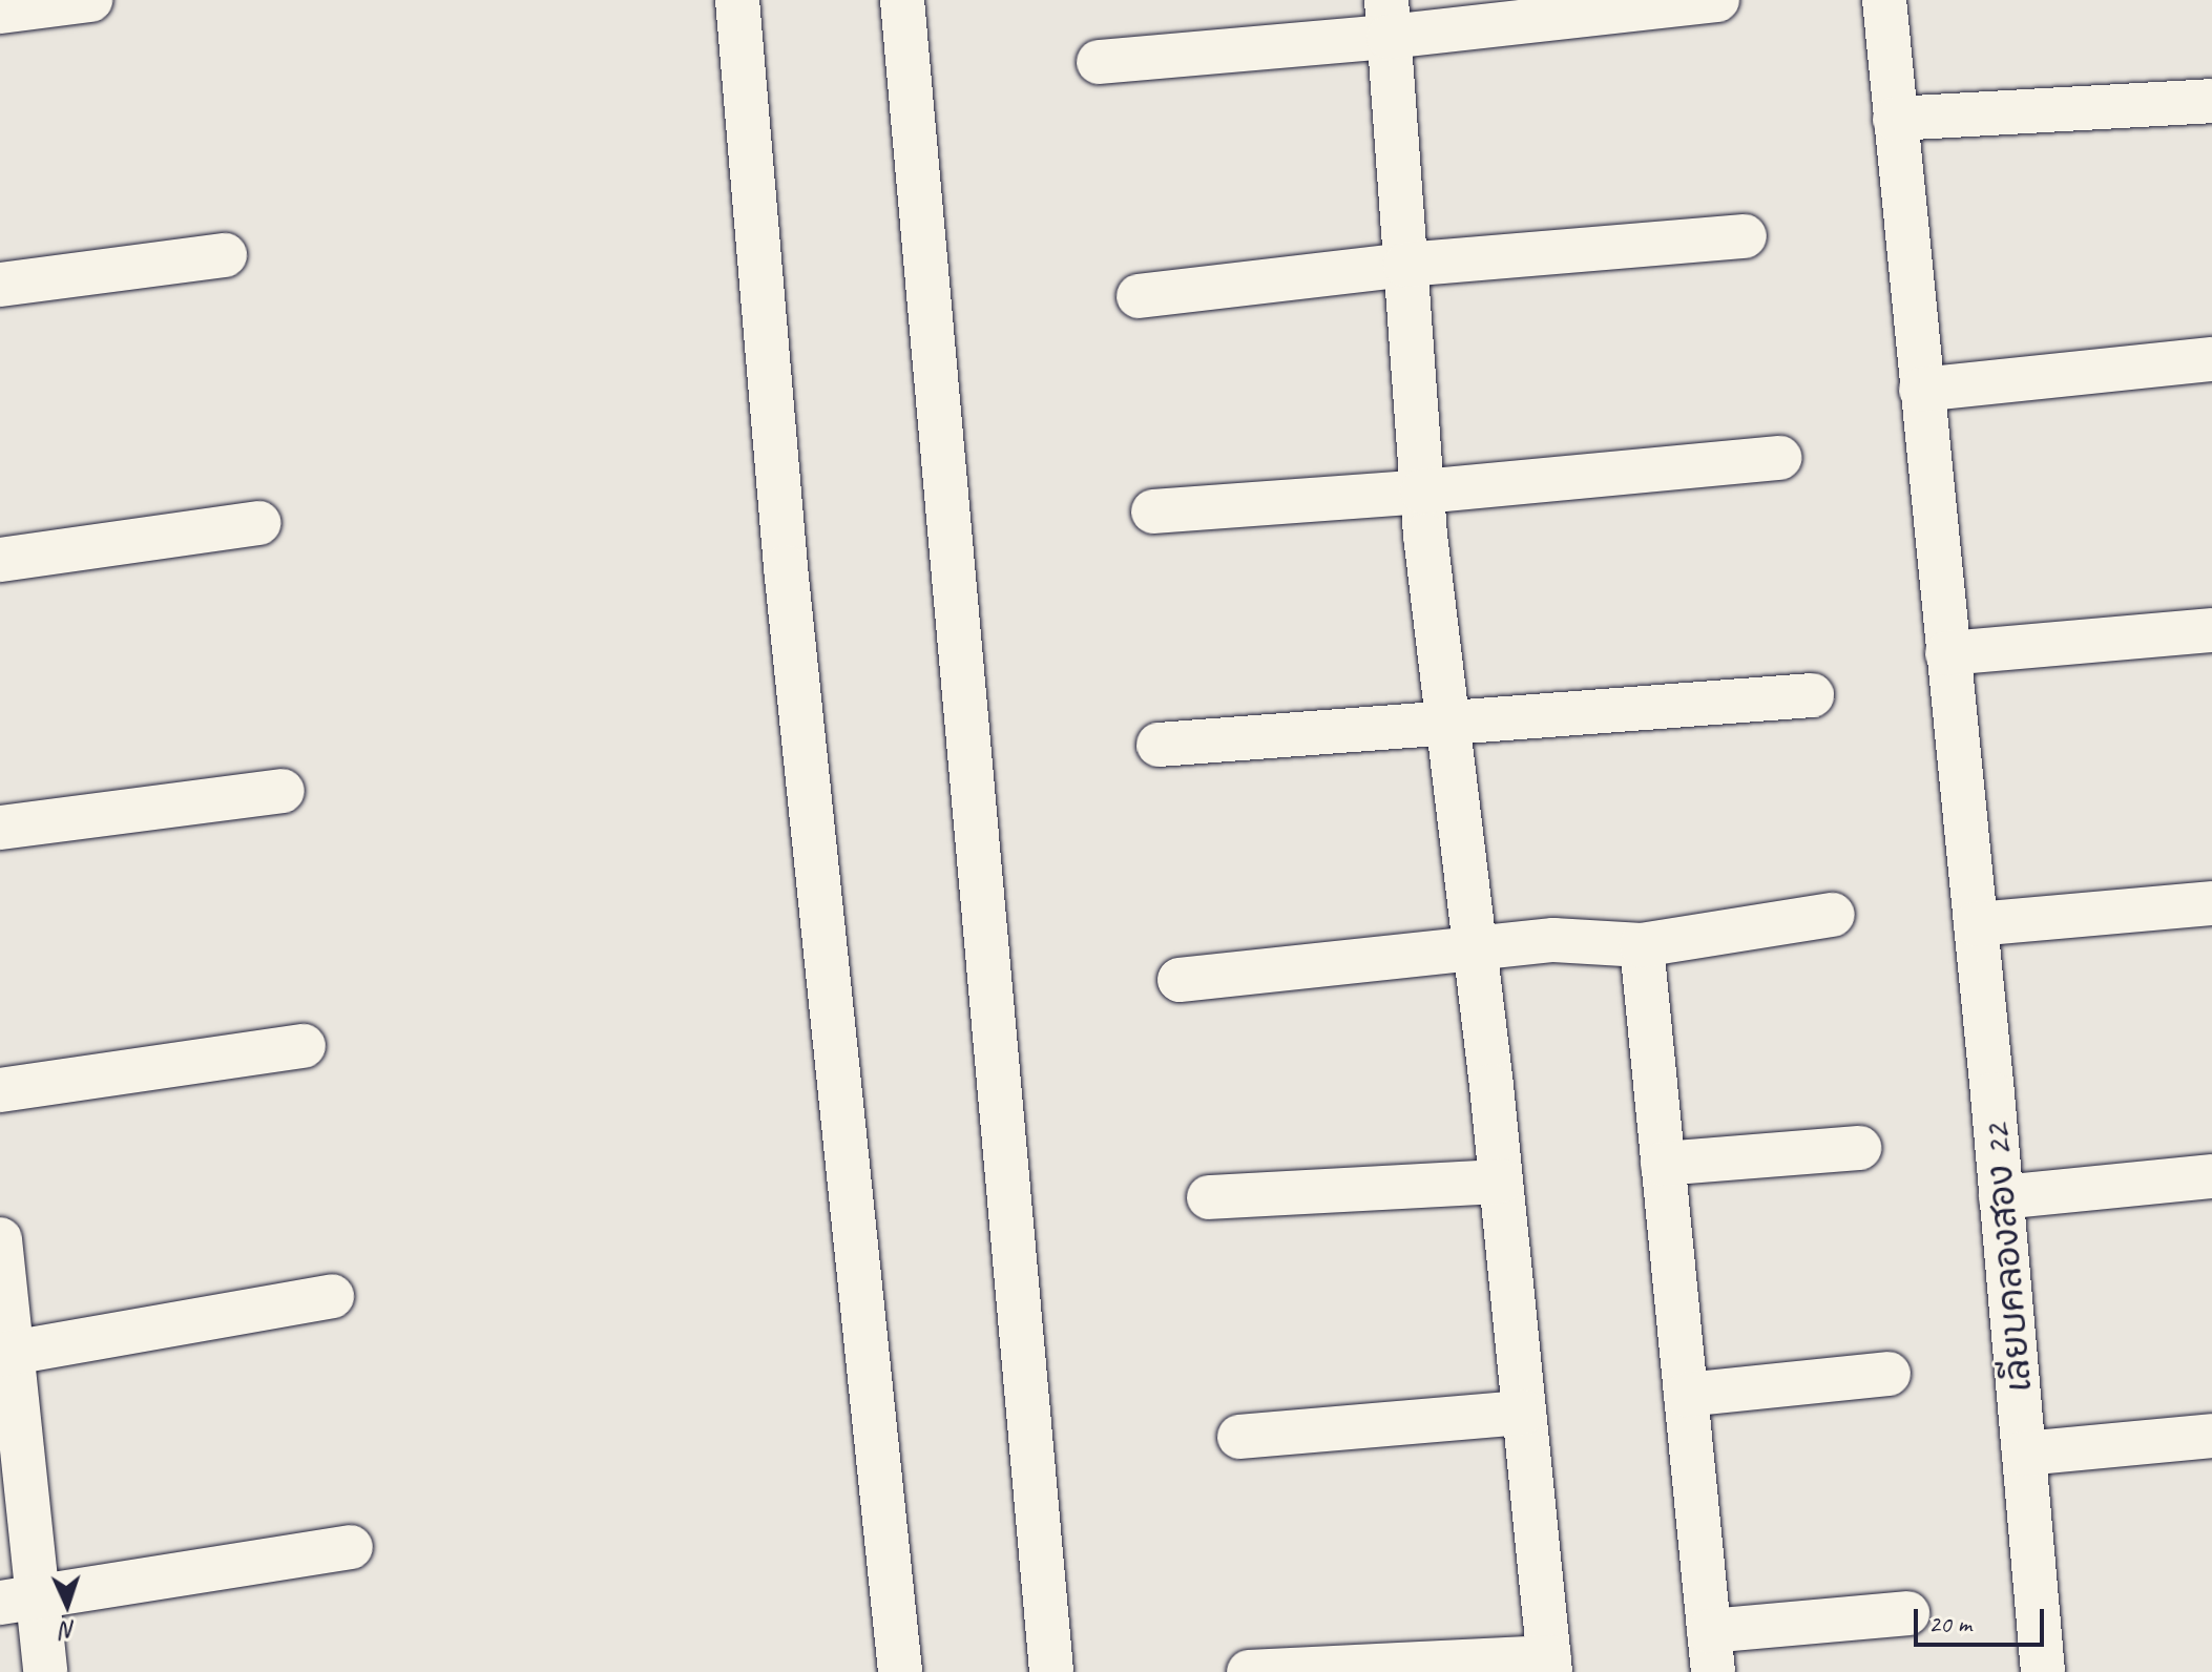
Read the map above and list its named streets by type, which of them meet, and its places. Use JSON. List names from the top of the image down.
{
  "streets": {
    "street": ["เลียบคลองสอง 22"]
  },
  "scale_bar": "20 m",
  "north": "bottom"
}
